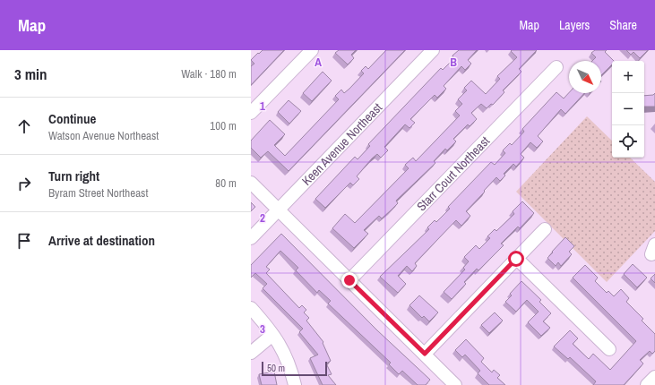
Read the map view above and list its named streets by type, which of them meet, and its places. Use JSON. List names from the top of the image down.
{
  "streets": {
    "street": ["Keen Avenue Northeast", "Starr Court Northeast"]
  },
  "scale_bar": "50 m",
  "north": "bottom right",
  "page": {
    "header": "Map",
    "nav": ["Map", "Layers", "Share"],
    "heading": ["3 min", "Walk · 180 m"],
    "map_buttons": ["+", "−"],
    "list": [
      ["Continue", "Watson Avenue Northeast", "100 m"],
      ["Turn right", "Byram Street Northeast", "80 m"],
      "Arrive at destination"
    ],
    "scale": "50 m"
  },
  "grid": {
    "columns": ["A", "B"],
    "rows": ["1", "2", "3"]
  }
}
